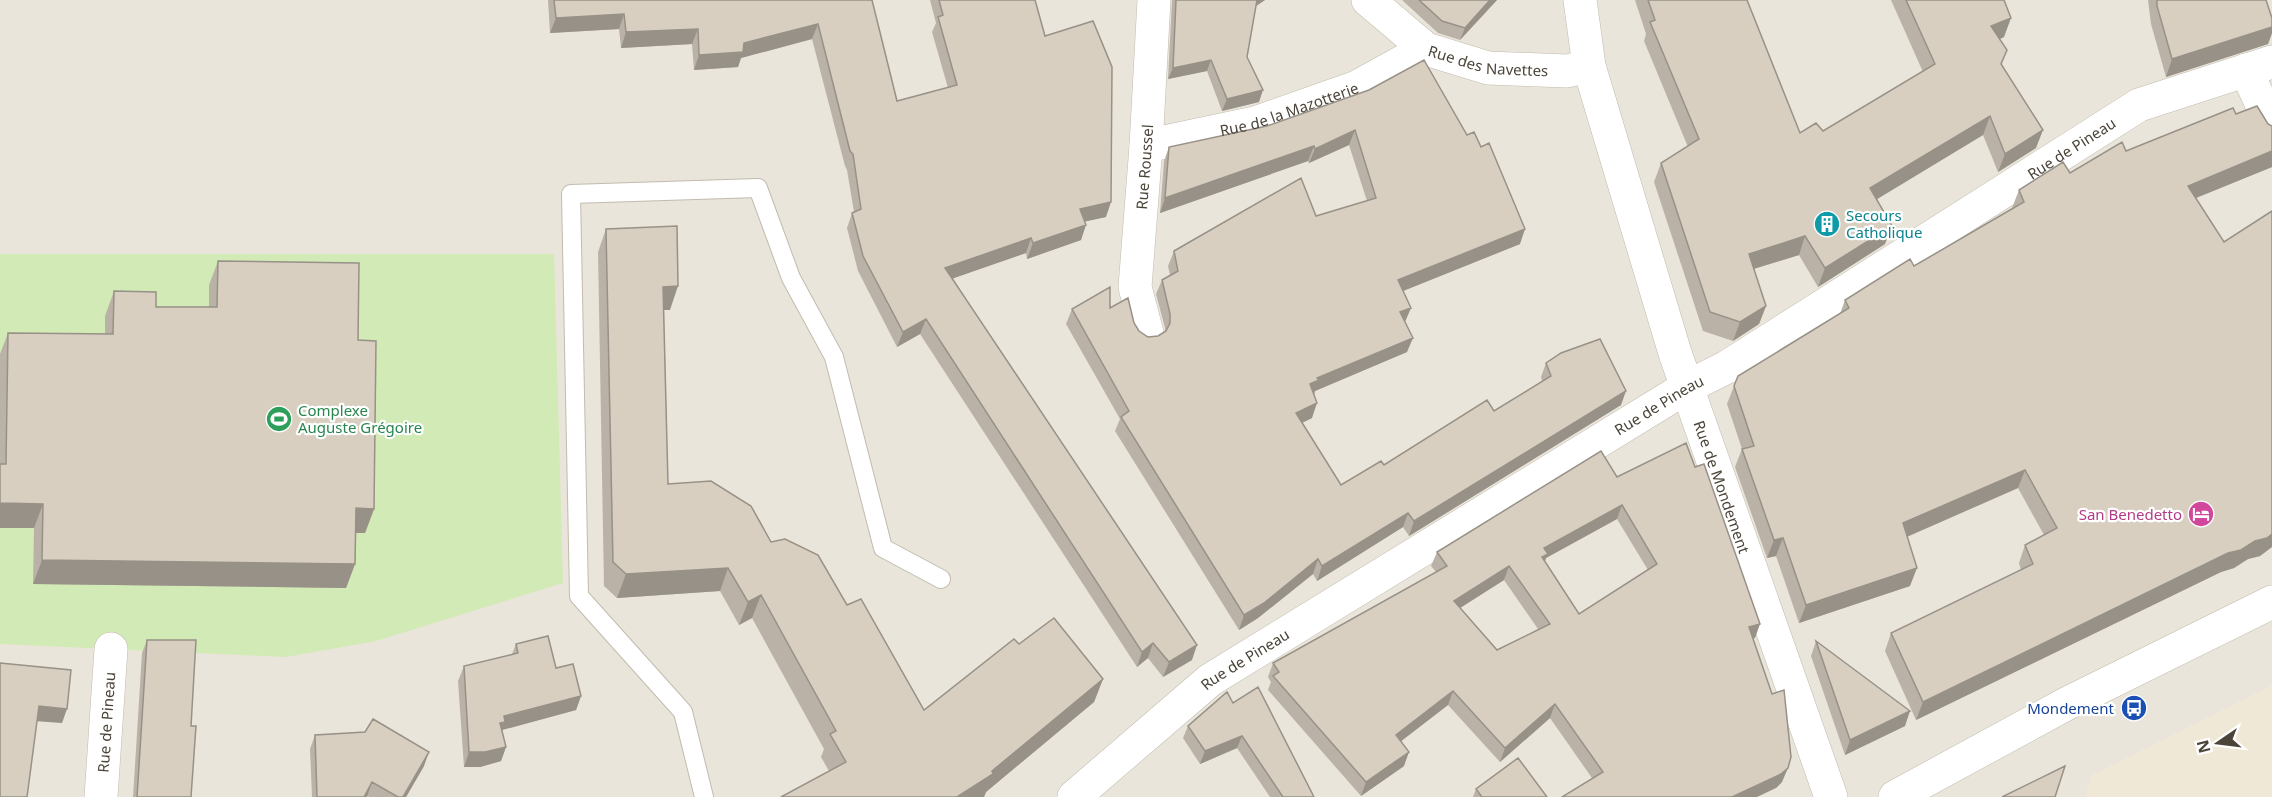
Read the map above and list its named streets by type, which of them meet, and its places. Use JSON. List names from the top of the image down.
{
  "streets": {
    "street": [
      "Rue des Navettes",
      "Rue de la Mazotterie",
      "Rue de Pineau",
      "Rue Roussel",
      "Rue de Mondement"
    ]
  },
  "crossings": [
    ["Rue des Navettes", "Rue de la Mazotterie"],
    ["Rue des Navettes", "Rue de Mondement"],
    ["Rue de la Mazotterie", "Rue Roussel"],
    ["Rue de Pineau", "Rue de Mondement"]
  ],
  "places": {
    "building": ["Secours Catholique"],
    "sports": ["Complexe Auguste Grégoire"],
    "hotel": ["San Benedetto"],
    "bus stop": ["Mondement"]
  },
  "north": "left"
}
